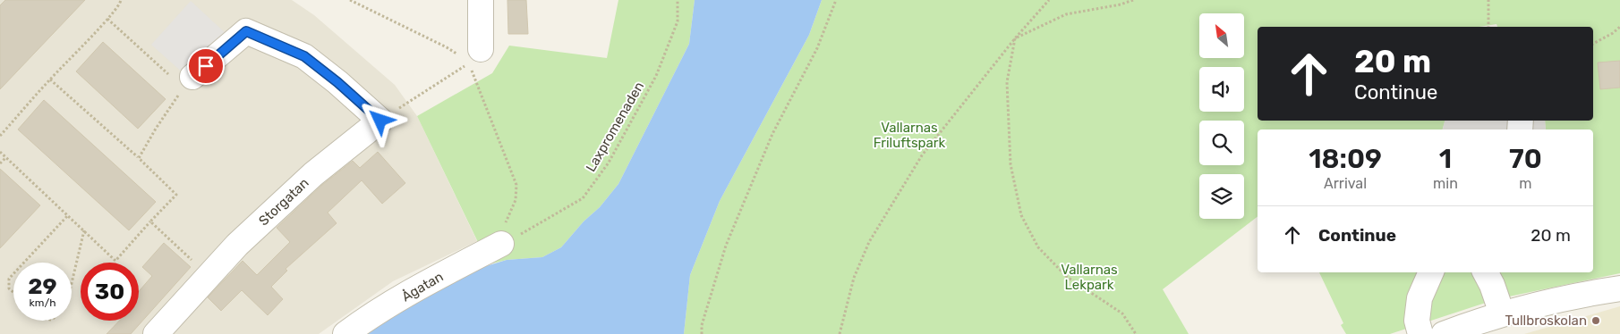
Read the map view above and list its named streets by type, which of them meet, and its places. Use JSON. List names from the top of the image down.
{
  "streets": {
    "street": ["Storgatan", "Ågatan"],
    "path": ["Laxpromenaden"]
  },
  "crossings": [
    ["Laxpromenaden", "Ågatan"]
  ],
  "parks": ["Vallarnas Friluftspark", "Vallarnas Lekpark"],
  "places": ["Tullbroskolan"],
  "north": "top left",
  "page": {
    "turn": ["20 m", "Continue"],
    "eta": [
      "18:09",
      "Arrival",
      "1",
      "min",
      "70",
      "m"
    ],
    "list": [
      {
        "name": "Continue",
        "value": "20 m"
      }
    ],
    "speed": "29 km/h",
    "limit": "30"
  }
}
